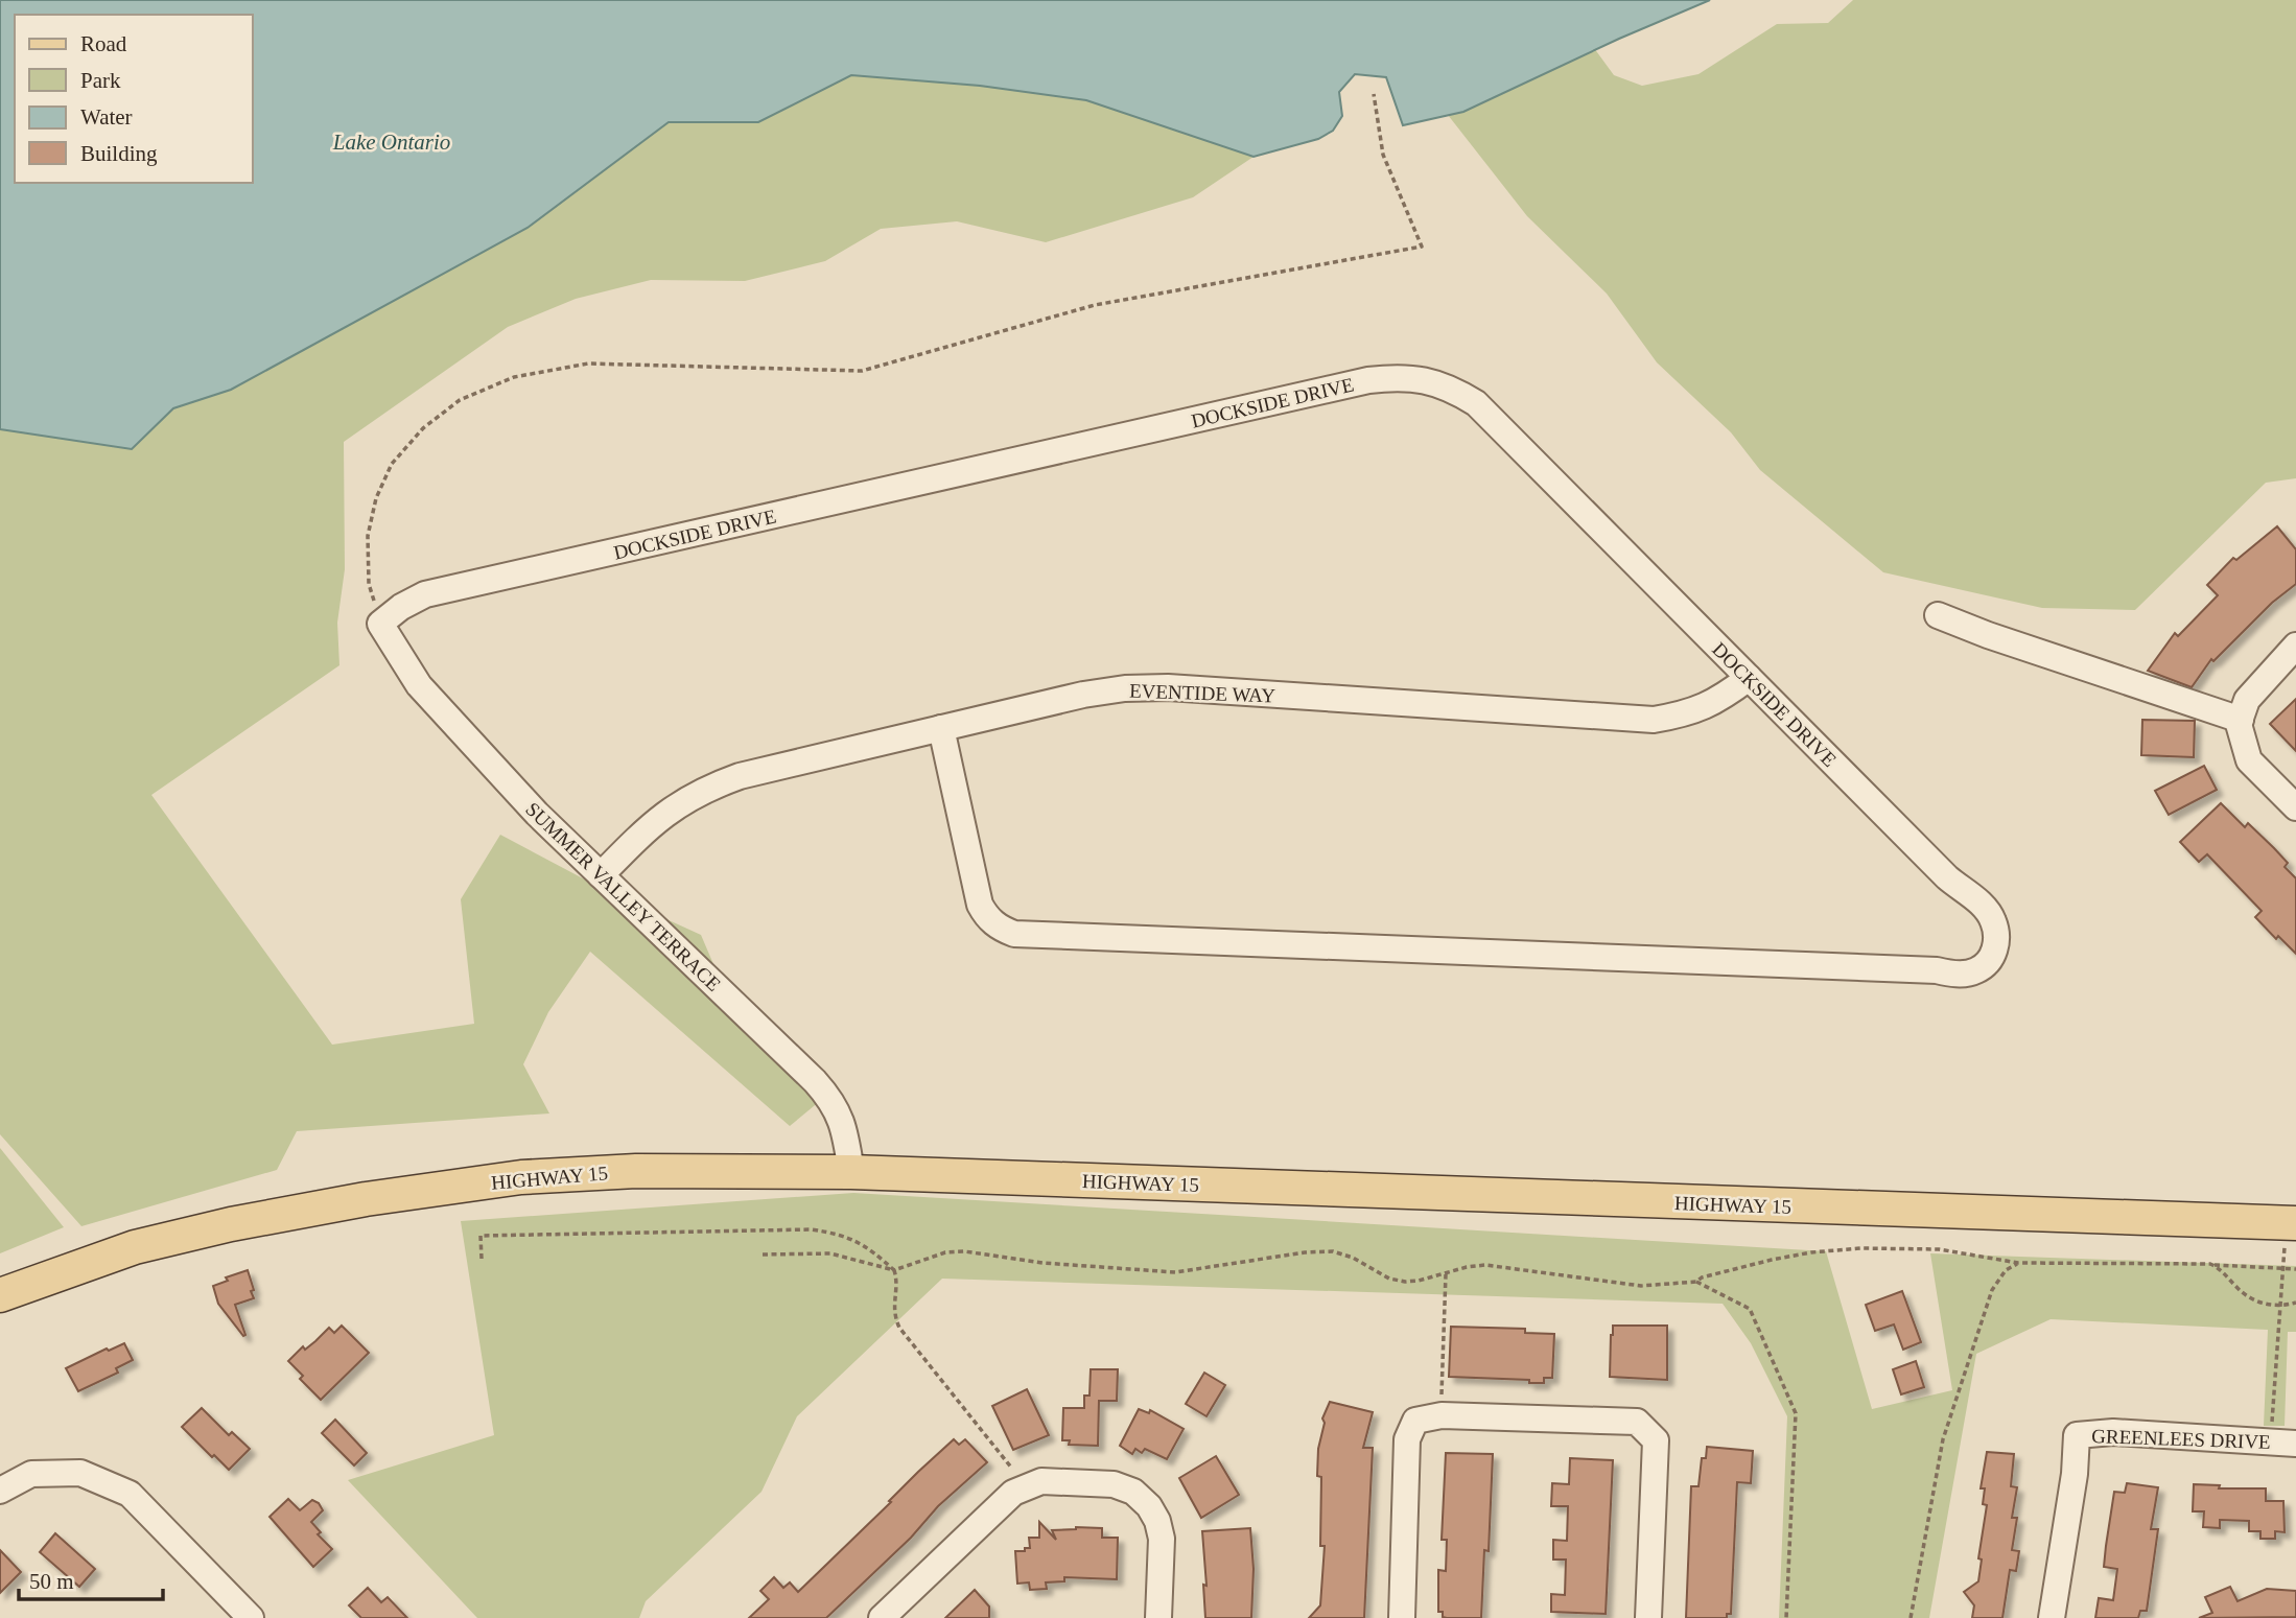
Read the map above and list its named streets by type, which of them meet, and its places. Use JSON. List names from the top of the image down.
{
  "streets": {
    "main road": ["HIGHWAY 15"],
    "street": [
      "DOCKSIDE DRIVE",
      "EVENTIDE WAY",
      "SUMMER VALLEY TERRACE",
      "GREENLEES DRIVE"
    ]
  },
  "crossings": [
    ["DOCKSIDE DRIVE", "EVENTIDE WAY"],
    ["DOCKSIDE DRIVE", "SUMMER VALLEY TERRACE"],
    ["EVENTIDE WAY", "SUMMER VALLEY TERRACE"],
    ["SUMMER VALLEY TERRACE", "HIGHWAY 15"]
  ],
  "water": ["Lake Ontario"],
  "legend": [
    "Road",
    "Park",
    "Water",
    "Building"
  ],
  "scale_bar": "50 m"
}
